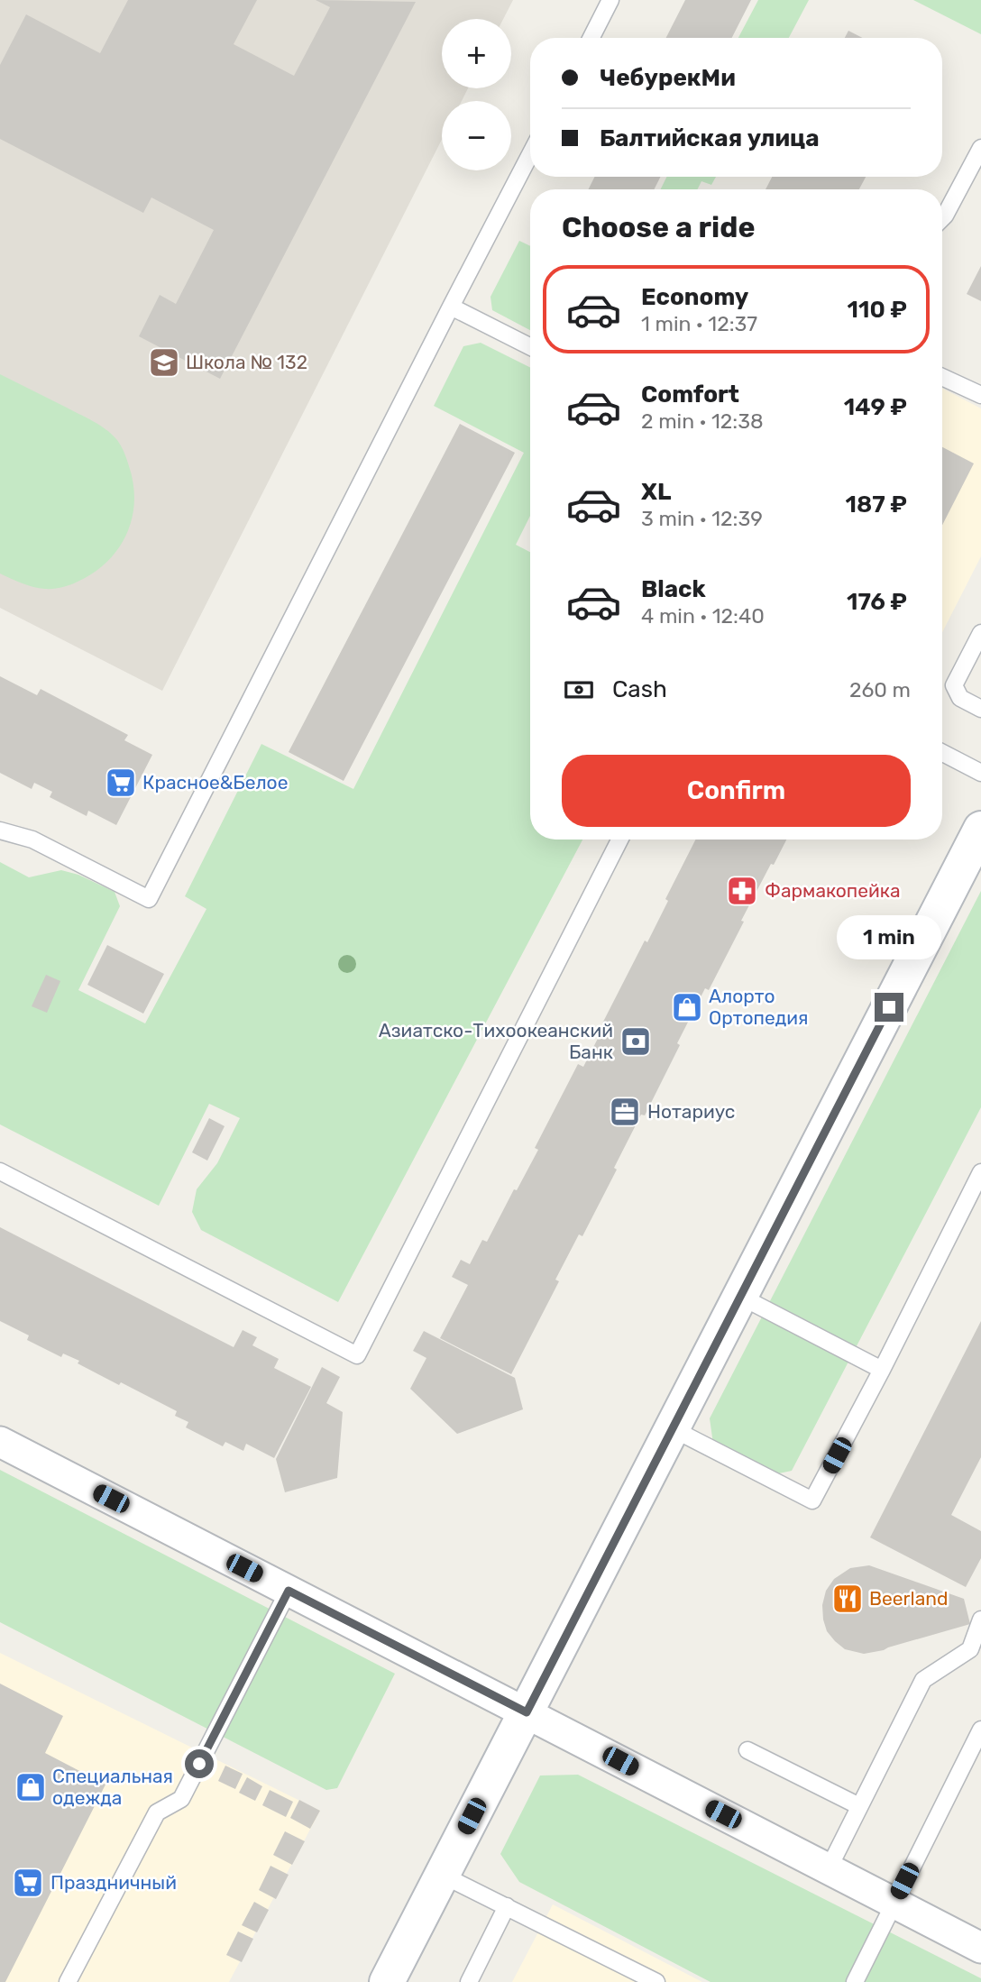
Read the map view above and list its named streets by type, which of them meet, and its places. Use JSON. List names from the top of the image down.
{
  "places": {
    "school or university": ["Школа № 132"],
    "supermarket": ["Красное&Белое", "Праздничный"],
    "pharmacy": ["Фармакопейка"],
    "shop": ["Алорто Ортопедия", "Специальная одежда"],
    "bank": ["Азиатско-Тихоокеанский Банк"],
    "office": ["Нотариус"],
    "restaurant": ["Beerland"]
  },
  "page": {
    "map_buttons": ["+", "−"],
    "banner": ["ЧебурекМи", "Балтийская улица"],
    "heading": "Choose a ride",
    "list": [
      {
        "name": "Economy",
        "note": "1 min · 12:37",
        "value": "110 ₽"
      },
      {
        "name": "Comfort",
        "note": "2 min · 12:38",
        "value": "149 ₽"
      },
      {
        "name": "XL",
        "note": "3 min · 12:39",
        "value": "187 ₽"
      },
      {
        "name": "Black",
        "note": "4 min · 12:40",
        "value": "176 ₽"
      }
    ],
    "pay": ["Cash", "260 m"],
    "buttons": "Confirm",
    "bubble": "1 min"
  }
}
